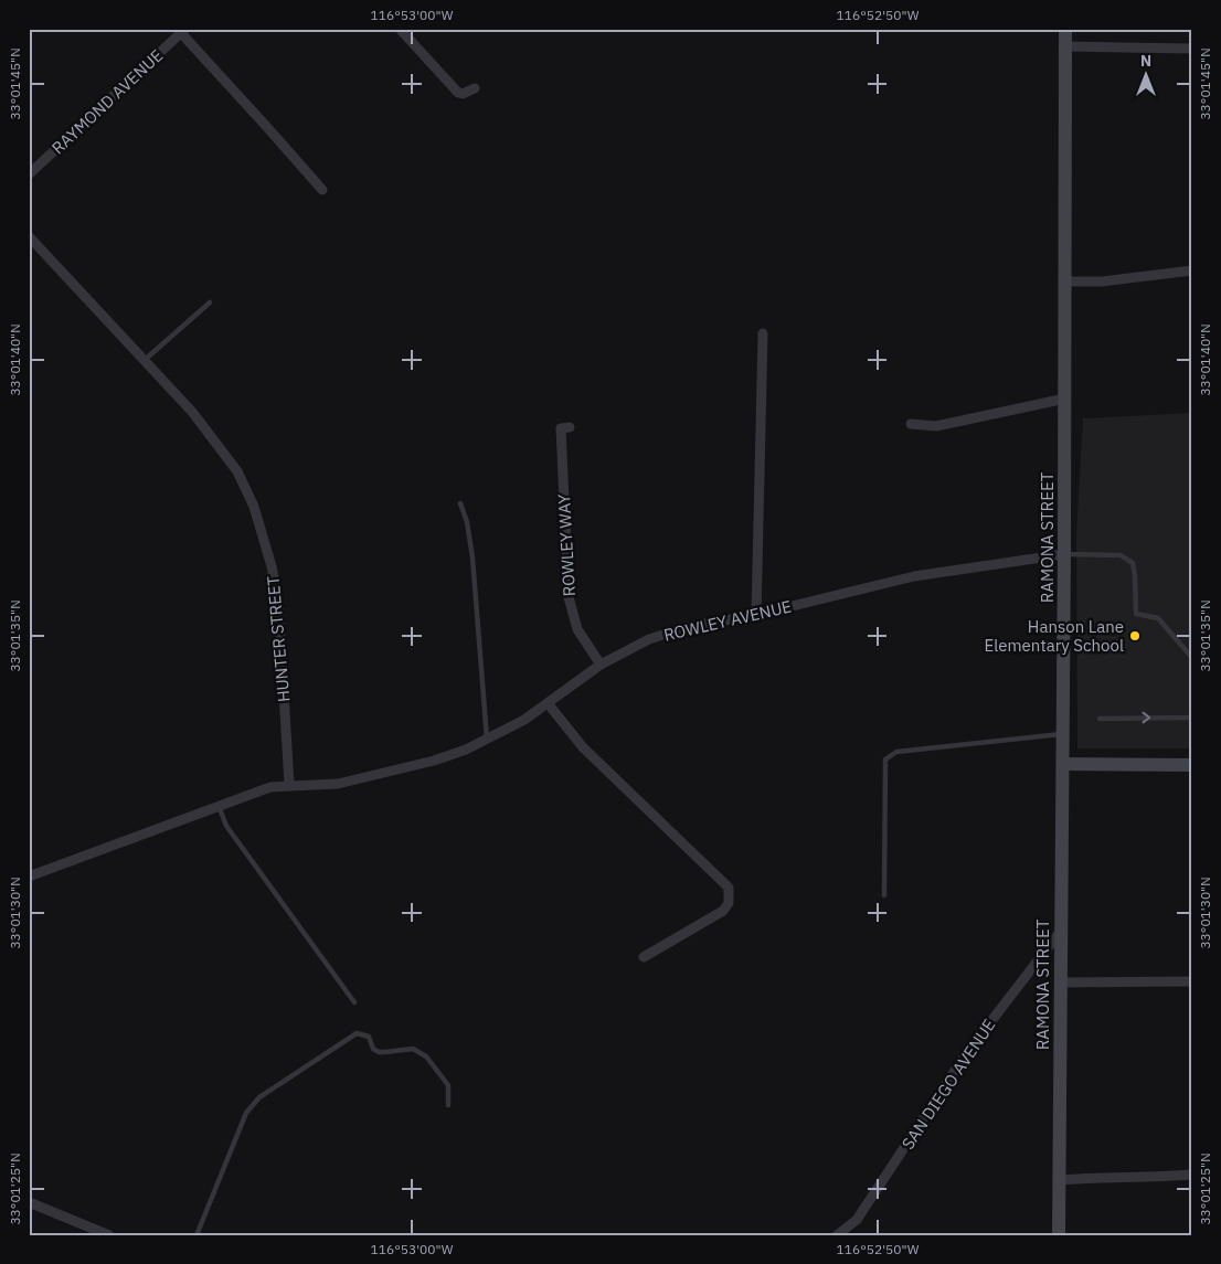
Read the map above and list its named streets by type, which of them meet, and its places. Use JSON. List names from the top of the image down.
{
  "streets": {
    "main road": ["RAMONA STREET"],
    "street": [
      "RAYMOND AVENUE",
      "ROWLEY WAY",
      "ROWLEY AVENUE",
      "HUNTER STREET",
      "SAN DIEGO AVENUE"
    ]
  },
  "crossings": [
    ["RAMONA STREET", "ROWLEY AVENUE"],
    ["RAMONA STREET", "SAN DIEGO AVENUE"],
    ["ROWLEY WAY", "ROWLEY AVENUE"],
    ["ROWLEY AVENUE", "HUNTER STREET"]
  ],
  "places": ["Hanson Lane Elementary School"],
  "north": "top",
  "coordinates": [
    "116°53'00\"W",
    "116°52'50\"W",
    "33°01'45\"N",
    "33°01'40\"N",
    "33°01'35\"N",
    "33°01'30\"N",
    "33°01'25\"N"
  ]
}
